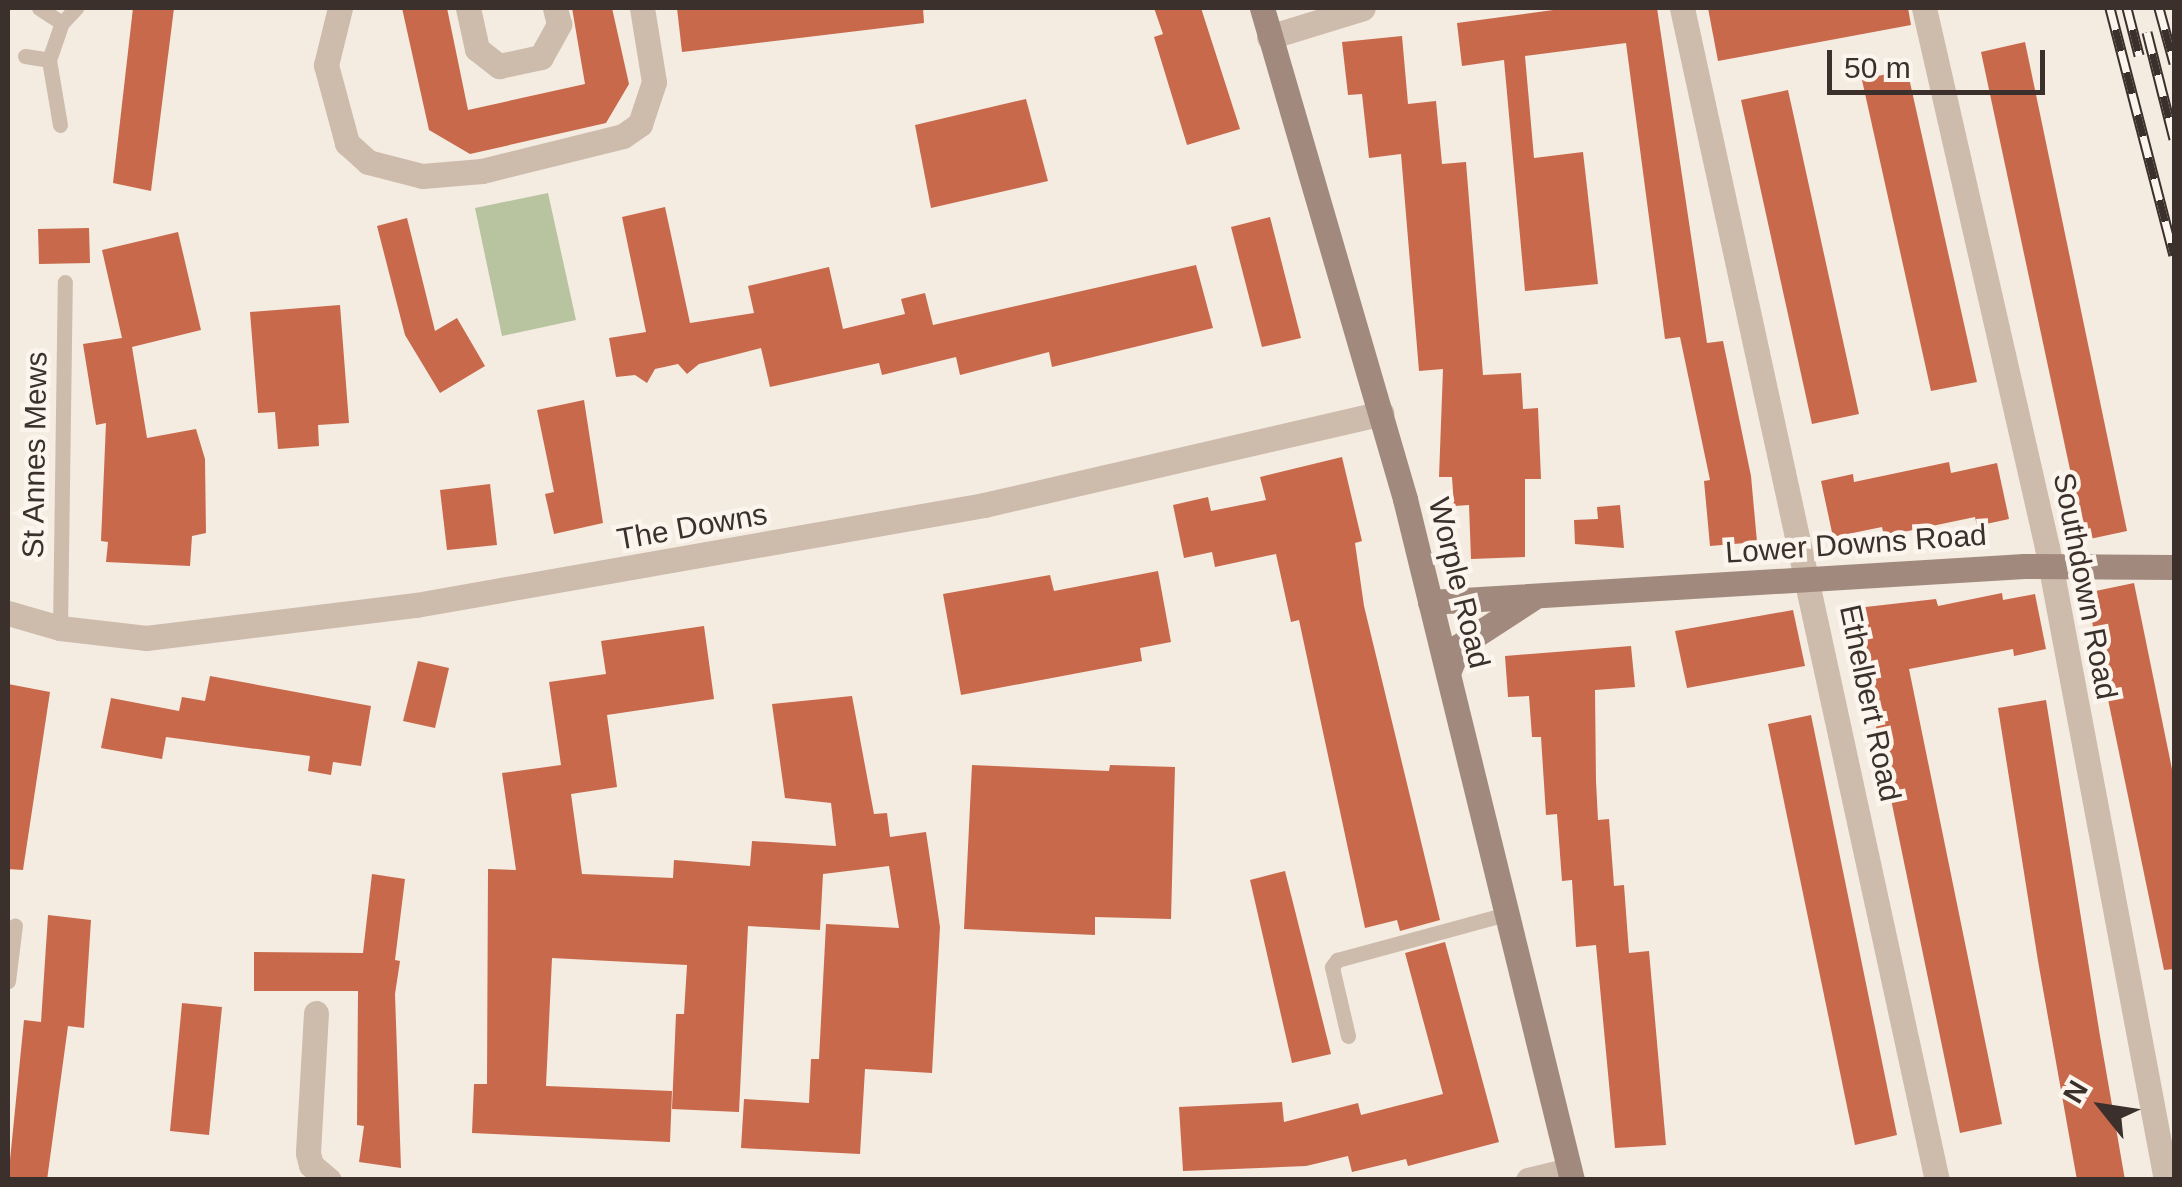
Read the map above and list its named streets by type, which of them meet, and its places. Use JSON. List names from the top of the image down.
{
  "streets": {
    "main road": ["Lower Downs Road", "Worple Road"],
    "street": ["The Downs", "Southdown Road", "Ethelbert Road"],
    "lane": ["St Annes Mews"]
  },
  "crossings": [
    ["St Annes Mews", "The Downs"],
    ["The Downs", "Worple Road"],
    ["Lower Downs Road", "Worple Road"],
    ["Lower Downs Road", "Southdown Road"],
    ["Lower Downs Road", "Ethelbert Road"]
  ],
  "scale_bar": "50 m",
  "north": "top left"
}
